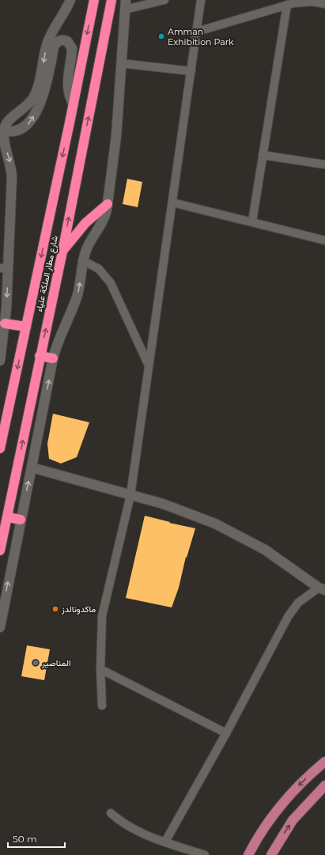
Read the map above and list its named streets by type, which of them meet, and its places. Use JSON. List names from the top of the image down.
{
  "streets": {
    "highway": ["شارع مطار الملكة علياء"]
  },
  "places": ["Amman Exhibition Park", "ماكدونالدز", "المناصير"],
  "scale_bar": "50 m"
}
